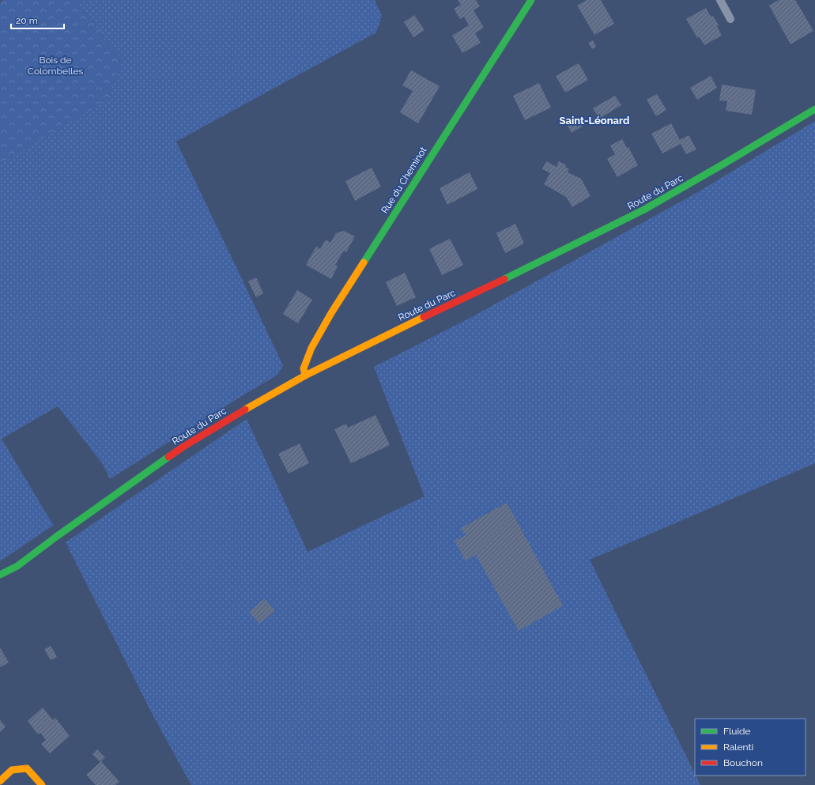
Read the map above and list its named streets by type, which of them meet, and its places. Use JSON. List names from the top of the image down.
{
  "streets": {
    "street": ["Rue du Cheminot", "Route du Parc"]
  },
  "crossings": [
    ["Rue du Cheminot", "Route du Parc"]
  ],
  "districts": ["Saint-Léonard"],
  "parks": ["Bois de Colombelles"],
  "legend": ["Fluide", "Ralenti", "Bouchon"],
  "scale_bar": "20 m"
}
